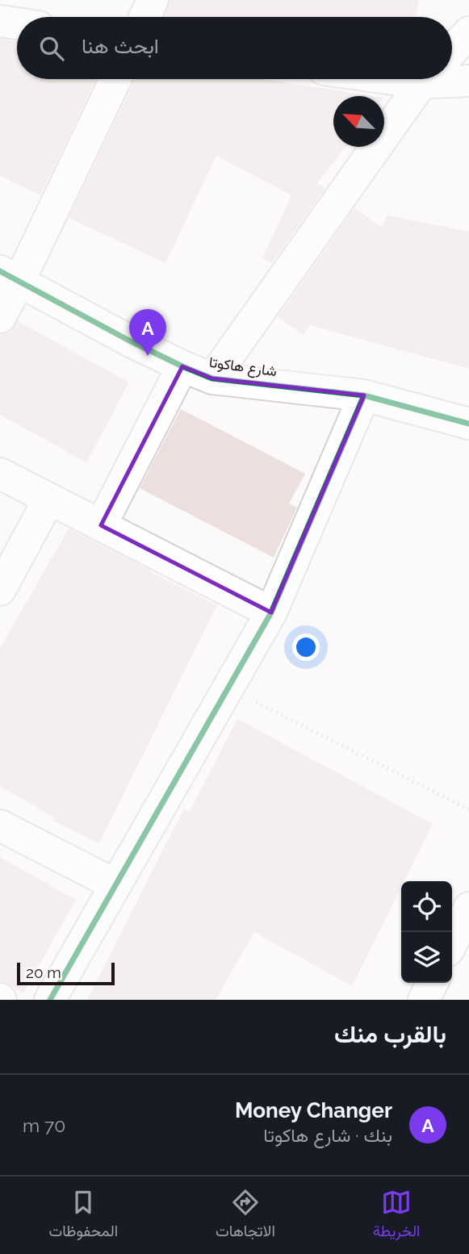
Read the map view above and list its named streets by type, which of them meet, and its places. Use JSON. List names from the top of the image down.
{
  "streets": {
    "street": ["شارع هاكوتا"]
  },
  "scale_bar": "20 m",
  "north": "top left",
  "page": {
    "search": "ابحث هنا",
    "pins": "A",
    "scale": "20 m",
    "heading": "بالقرب منك",
    "list": [
      {
        "mark": "A",
        "name": "Money Changer",
        "note": "بنك · شارع هاكوتا",
        "value": "70 m"
      }
    ],
    "nav": ["الخريطة", "الاتجاهات", "المحفوظات"]
  }
}
